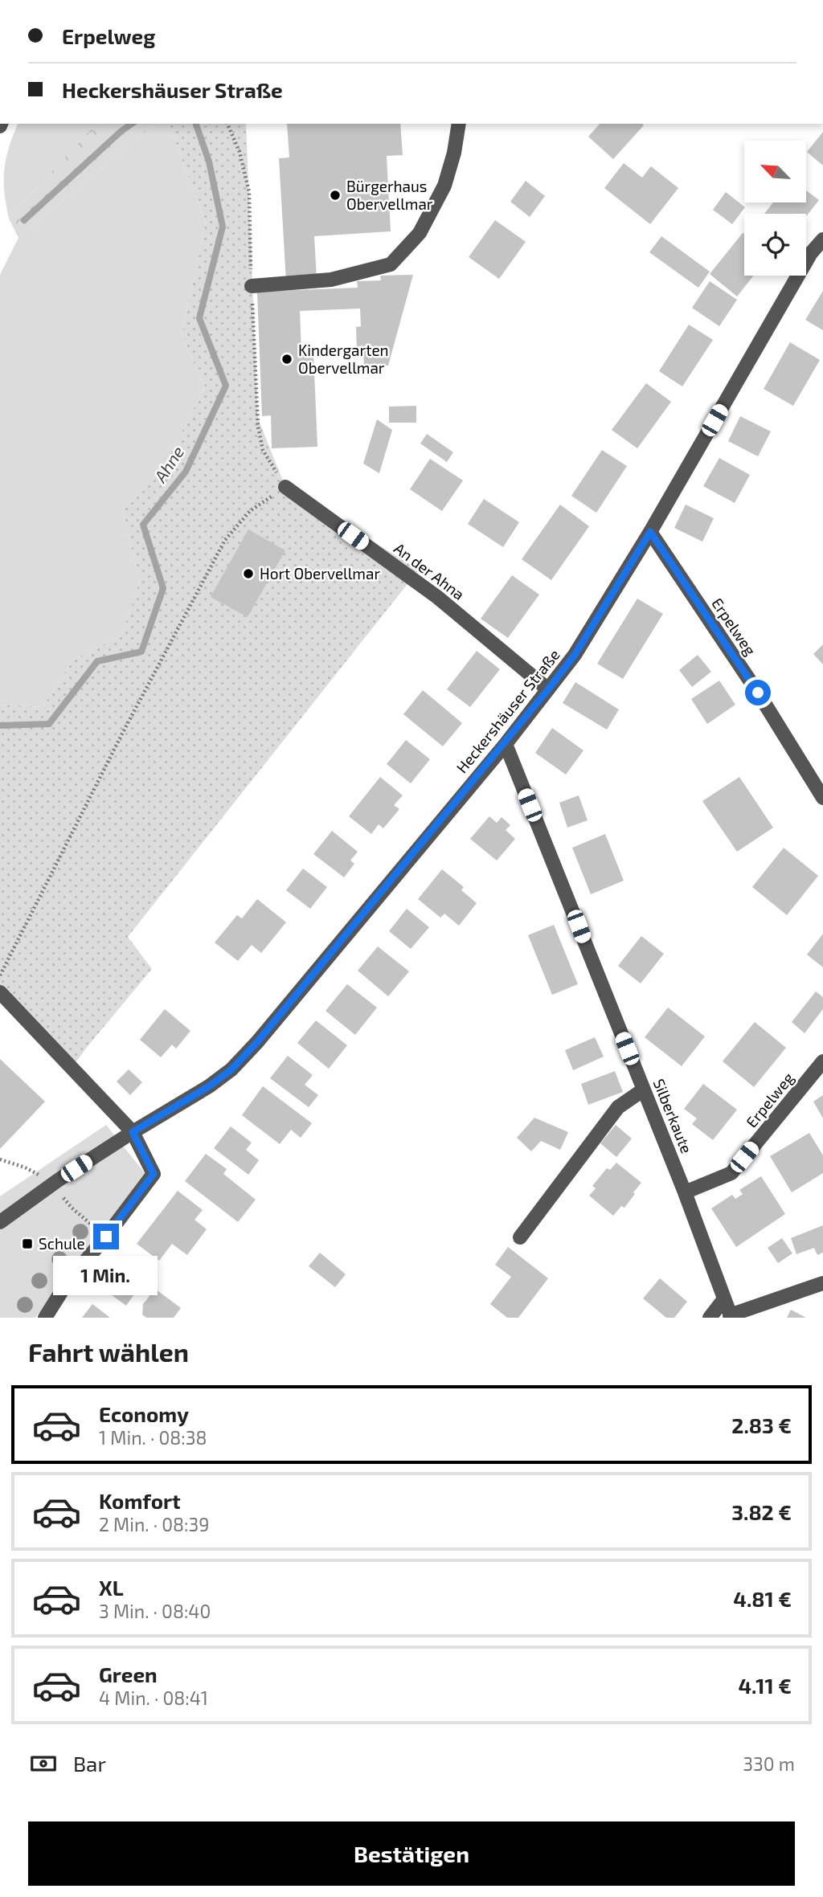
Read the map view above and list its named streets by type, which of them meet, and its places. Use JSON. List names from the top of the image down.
{
  "streets": {
    "street": [
      "An der Ahna",
      "Erpelweg",
      "Heckershäuser Straße",
      "Silberkaute"
    ]
  },
  "crossings": [
    ["An der Ahna", "Heckershäuser Straße"],
    ["Erpelweg", "Heckershäuser Straße"],
    ["Erpelweg", "Silberkaute"],
    ["Heckershäuser Straße", "Silberkaute"]
  ],
  "water": ["Ahne"],
  "places": {
    "other": ["Bürgerhaus Obervellmar", "Kindergarten Obervellmar", "Hort Obervellmar"],
    "transit": ["Schule"]
  },
  "north": "top left",
  "page": {
    "banner": ["Erpelweg", "Heckershäuser Straße"],
    "bubble": "1 Min.",
    "heading": "Fahrt wählen",
    "list": [
      {
        "name": "Economy",
        "note": "1 Min. · 08:38",
        "value": "2.83 €"
      },
      {
        "name": "Komfort",
        "note": "2 Min. · 08:39",
        "value": "3.82 €"
      },
      {
        "name": "XL",
        "note": "3 Min. · 08:40",
        "value": "4.81 €"
      },
      {
        "name": "Green",
        "note": "4 Min. · 08:41",
        "value": "4.11 €"
      }
    ],
    "pay": ["Bar", "330 m"],
    "buttons": "Bestätigen"
  }
}
